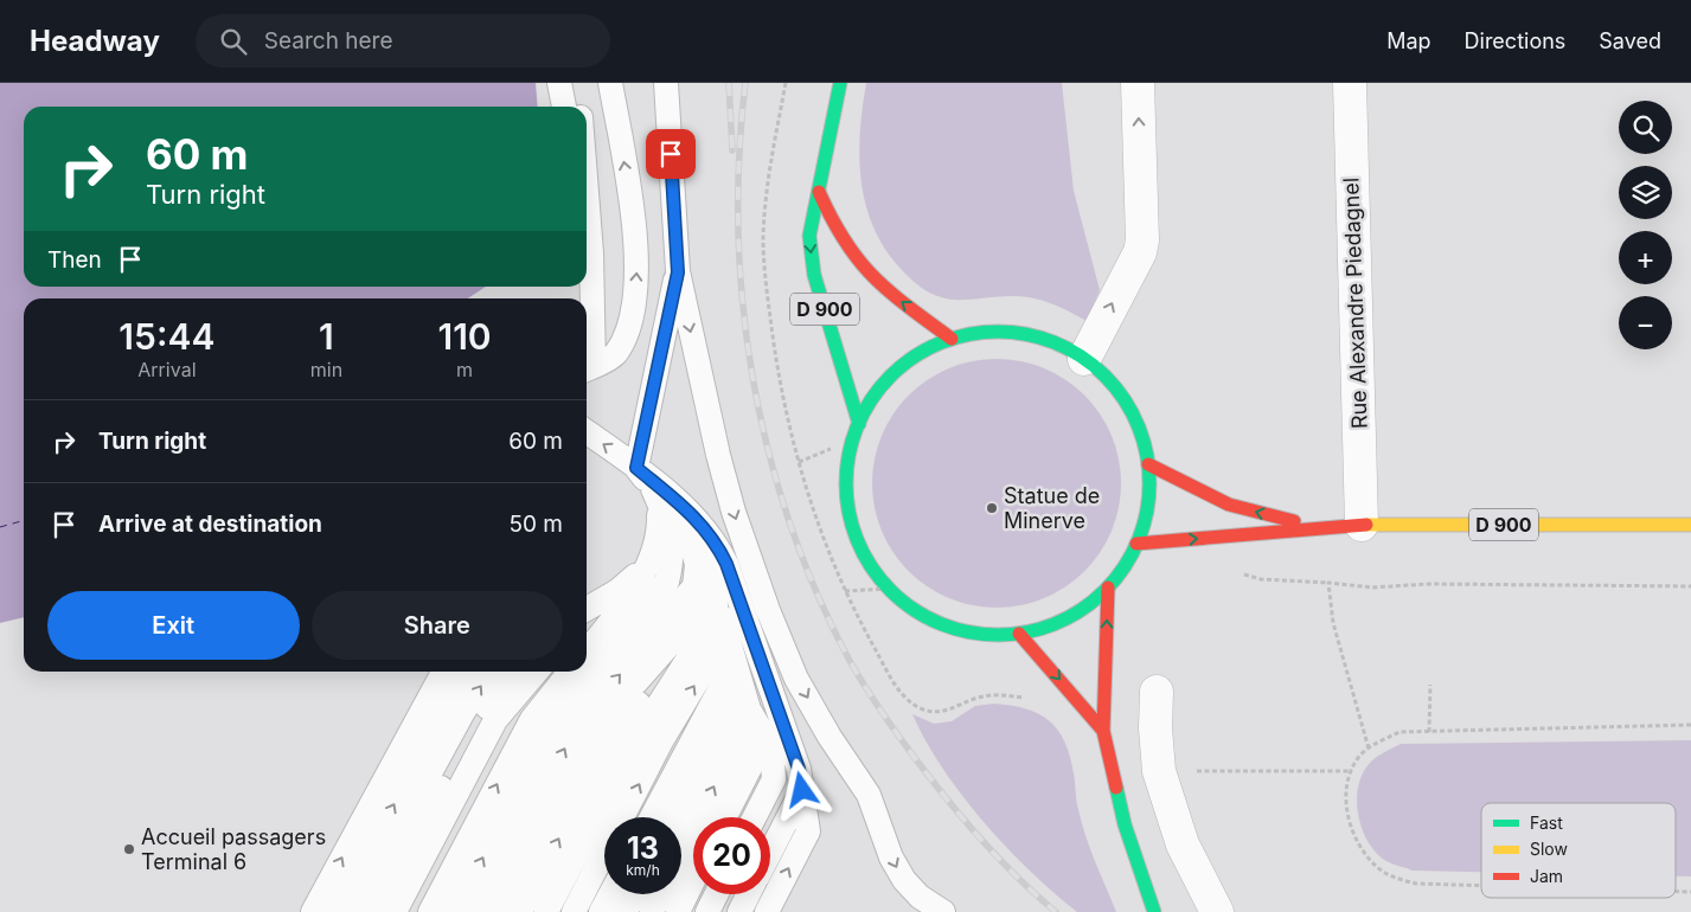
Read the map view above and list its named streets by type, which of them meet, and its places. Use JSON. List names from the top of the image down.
{
  "streets": {
    "main road": ["D 900"],
    "street": ["Rue Alexandre Piedagnel"]
  },
  "crossings": [
    ["Rue Alexandre Piedagnel", "D 900"]
  ],
  "places": ["Statue de Minerve", "Accueil passagers Terminal 6"],
  "legend": ["Fast", "Slow", "Jam"],
  "page": {
    "header": "Headway",
    "search": "Search here",
    "nav": ["Map", "Directions", "Saved"],
    "map_buttons": ["+", "−"],
    "turn": ["60 m", "Turn right"],
    "then": "Then",
    "eta": [
      "15:44",
      "Arrival",
      "1",
      "min",
      "110",
      "m"
    ],
    "list": [
      {
        "name": "Turn right",
        "value": "60 m"
      },
      {
        "name": "Arrive at destination",
        "value": "50 m"
      }
    ],
    "buttons": ["Exit", "Share"],
    "speed": "13 km/h",
    "limit": "20"
  }
}
